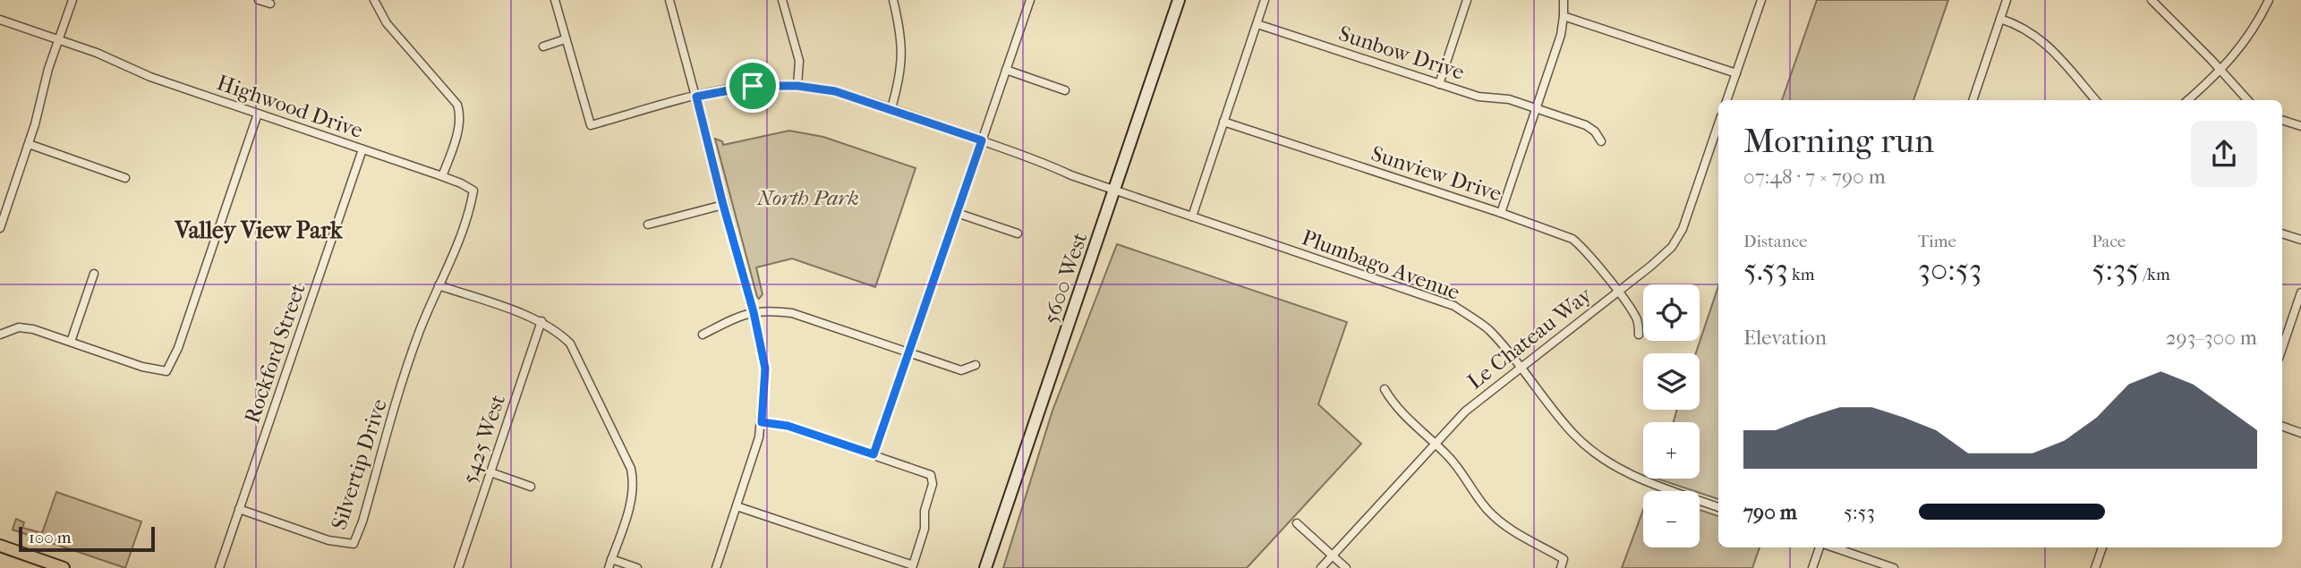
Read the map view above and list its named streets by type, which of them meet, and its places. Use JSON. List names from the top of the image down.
{
  "streets": {
    "main road": ["5600 West"],
    "street": [
      "Sunbow Drive",
      "Highwood Drive",
      "Sunview Drive",
      "Plumbago Avenue",
      "Le Chateau Way",
      "Rockford Street",
      "5425 West",
      "Silvertip Drive"
    ]
  },
  "crossings": [
    ["Highwood Drive", "Rockford Street"],
    ["Highwood Drive", "Silvertip Drive"],
    ["Sunview Drive", "Le Chateau Way"],
    ["Plumbago Avenue", "5600 West"],
    ["Plumbago Avenue", "Le Chateau Way"],
    ["Rockford Street", "Silvertip Drive"]
  ],
  "districts": ["Valley View Park"],
  "parks": ["North Park"],
  "scale_bar": "100 m",
  "page": {
    "heading": ["Morning run", "07:48 · 7 × 790 m"],
    "stats": [
      ["Distance", "5.53 km"],
      ["Time", "30:53"],
      ["Pace", "5:35 /km"]
    ],
    "map_buttons": ["+", "−"],
    "chart": ["Elevation", "293–300 m"],
    "list": [
      {
        "name": "790 m",
        "note": "5:53"
      }
    ],
    "scale": "100 m"
  }
}
